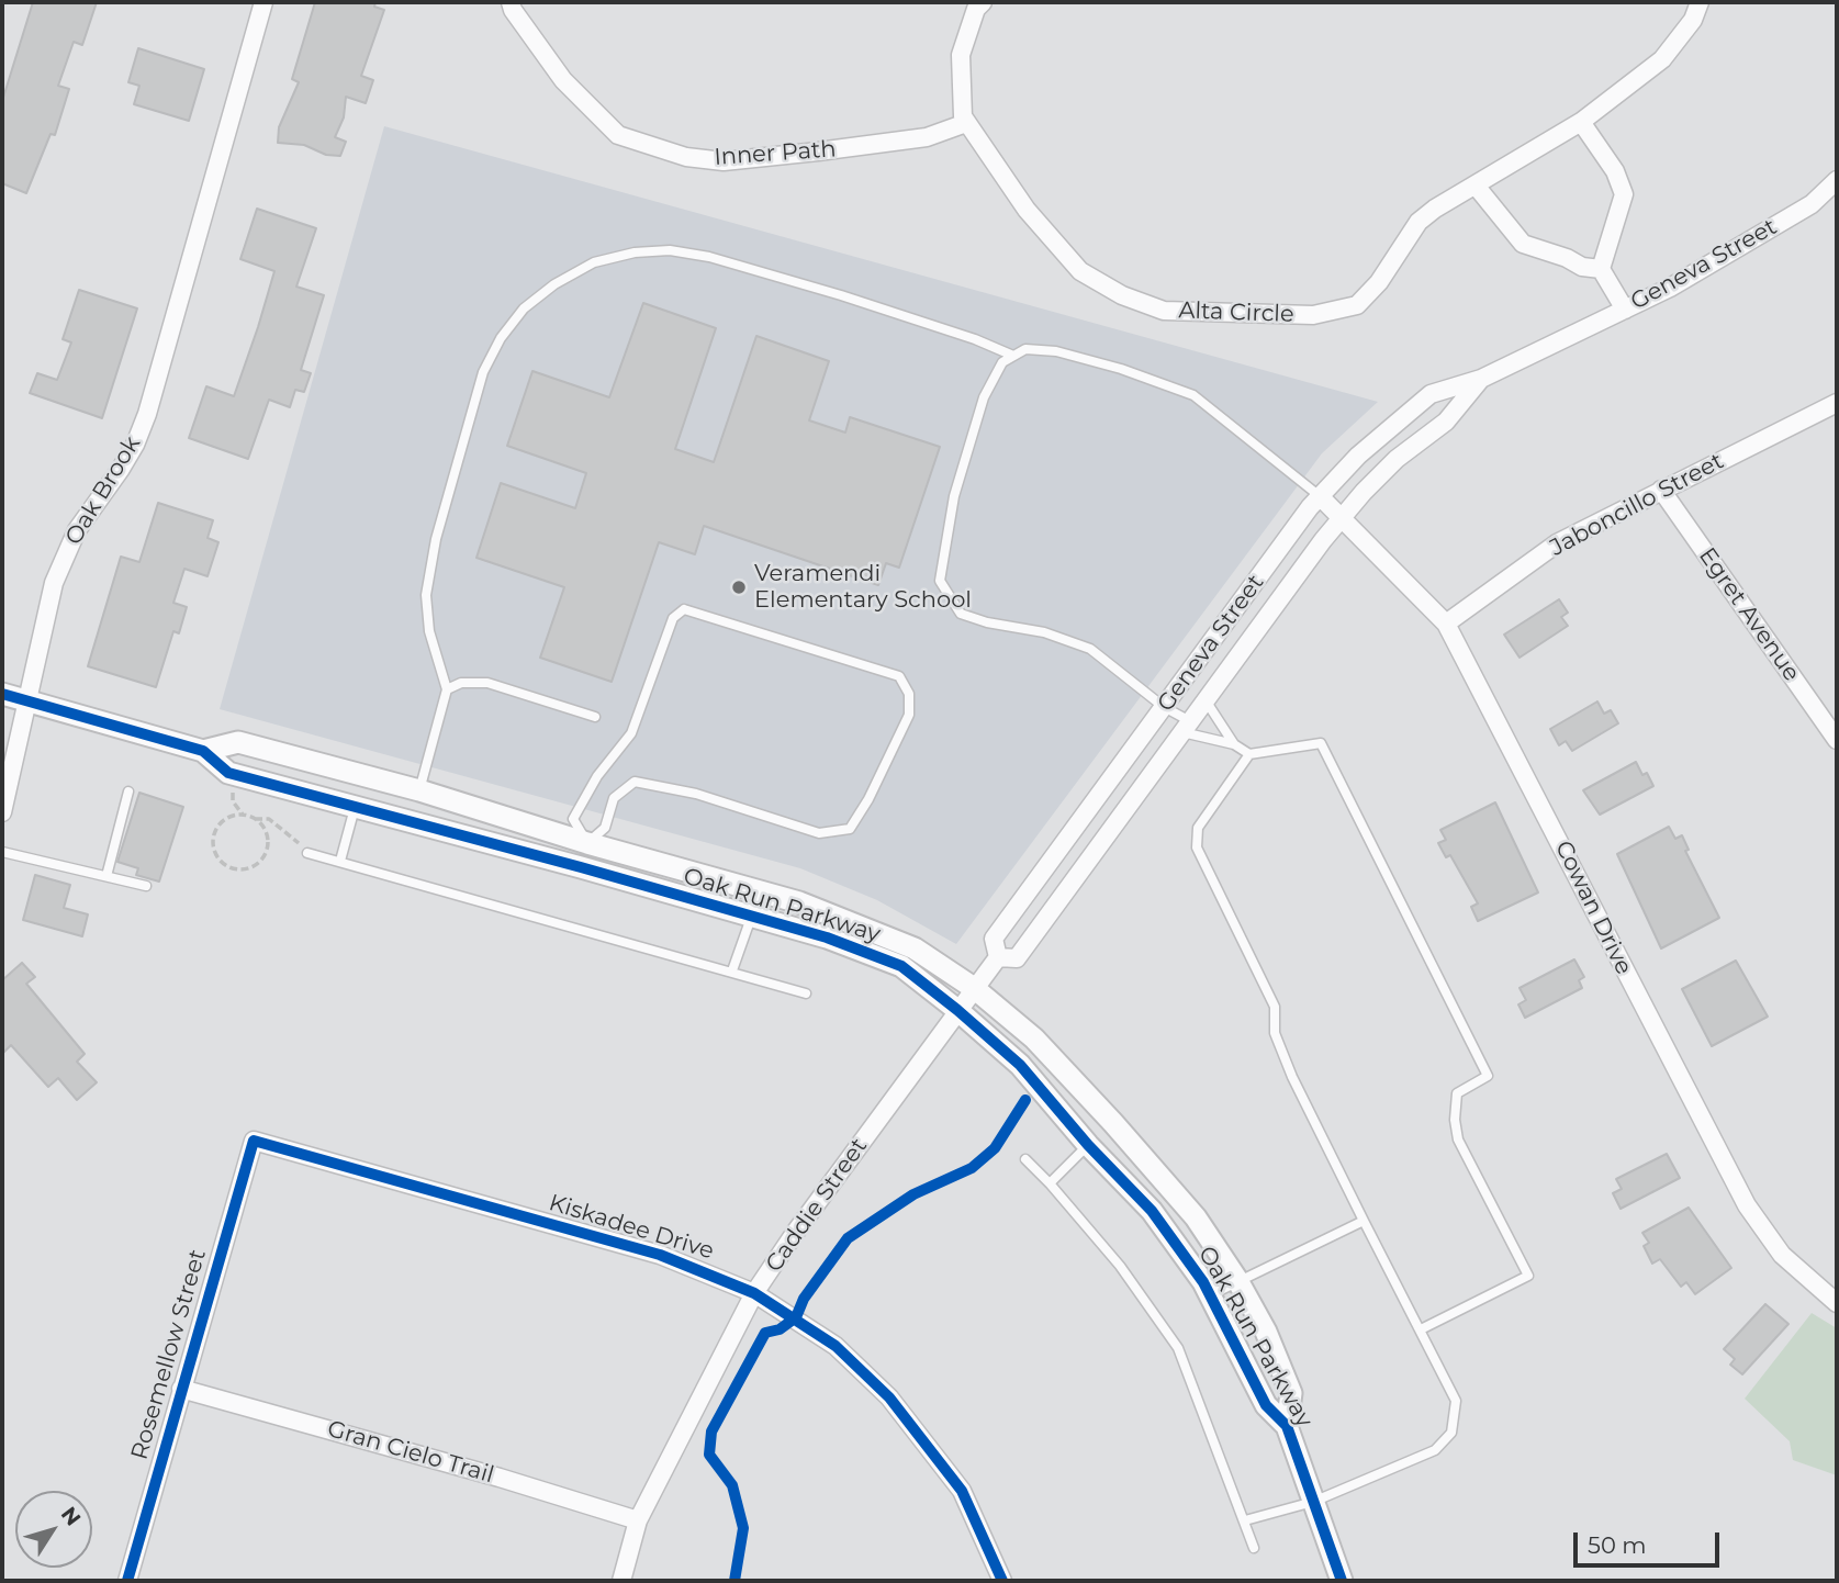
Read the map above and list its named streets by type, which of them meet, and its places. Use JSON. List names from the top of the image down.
{
  "streets": {
    "street": [
      "Inner Path",
      "Geneva Street",
      "Alta Circle",
      "Oak Brook",
      "Jaboncillo Street",
      "Egret Avenue",
      "Oak Run Parkway",
      "Cowan Drive",
      "Caddie Street",
      "Kiskadee Drive",
      "Rosemellow Street",
      "Gran Cielo Trail"
    ]
  },
  "crossings": [
    ["Inner Path", "Alta Circle"],
    ["Geneva Street", "Oak Run Parkway"],
    ["Geneva Street", "Cowan Drive"],
    ["Geneva Street", "Caddie Street"],
    ["Oak Brook", "Oak Run Parkway"],
    ["Jaboncillo Street", "Egret Avenue"],
    ["Jaboncillo Street", "Cowan Drive"],
    ["Oak Run Parkway", "Caddie Street"],
    ["Caddie Street", "Kiskadee Drive"],
    ["Caddie Street", "Gran Cielo Trail"],
    ["Kiskadee Drive", "Rosemellow Street"],
    ["Rosemellow Street", "Gran Cielo Trail"]
  ],
  "places": ["Veramendi Elementary School"],
  "scale_bar": "50 m",
  "north": "top right"
}
